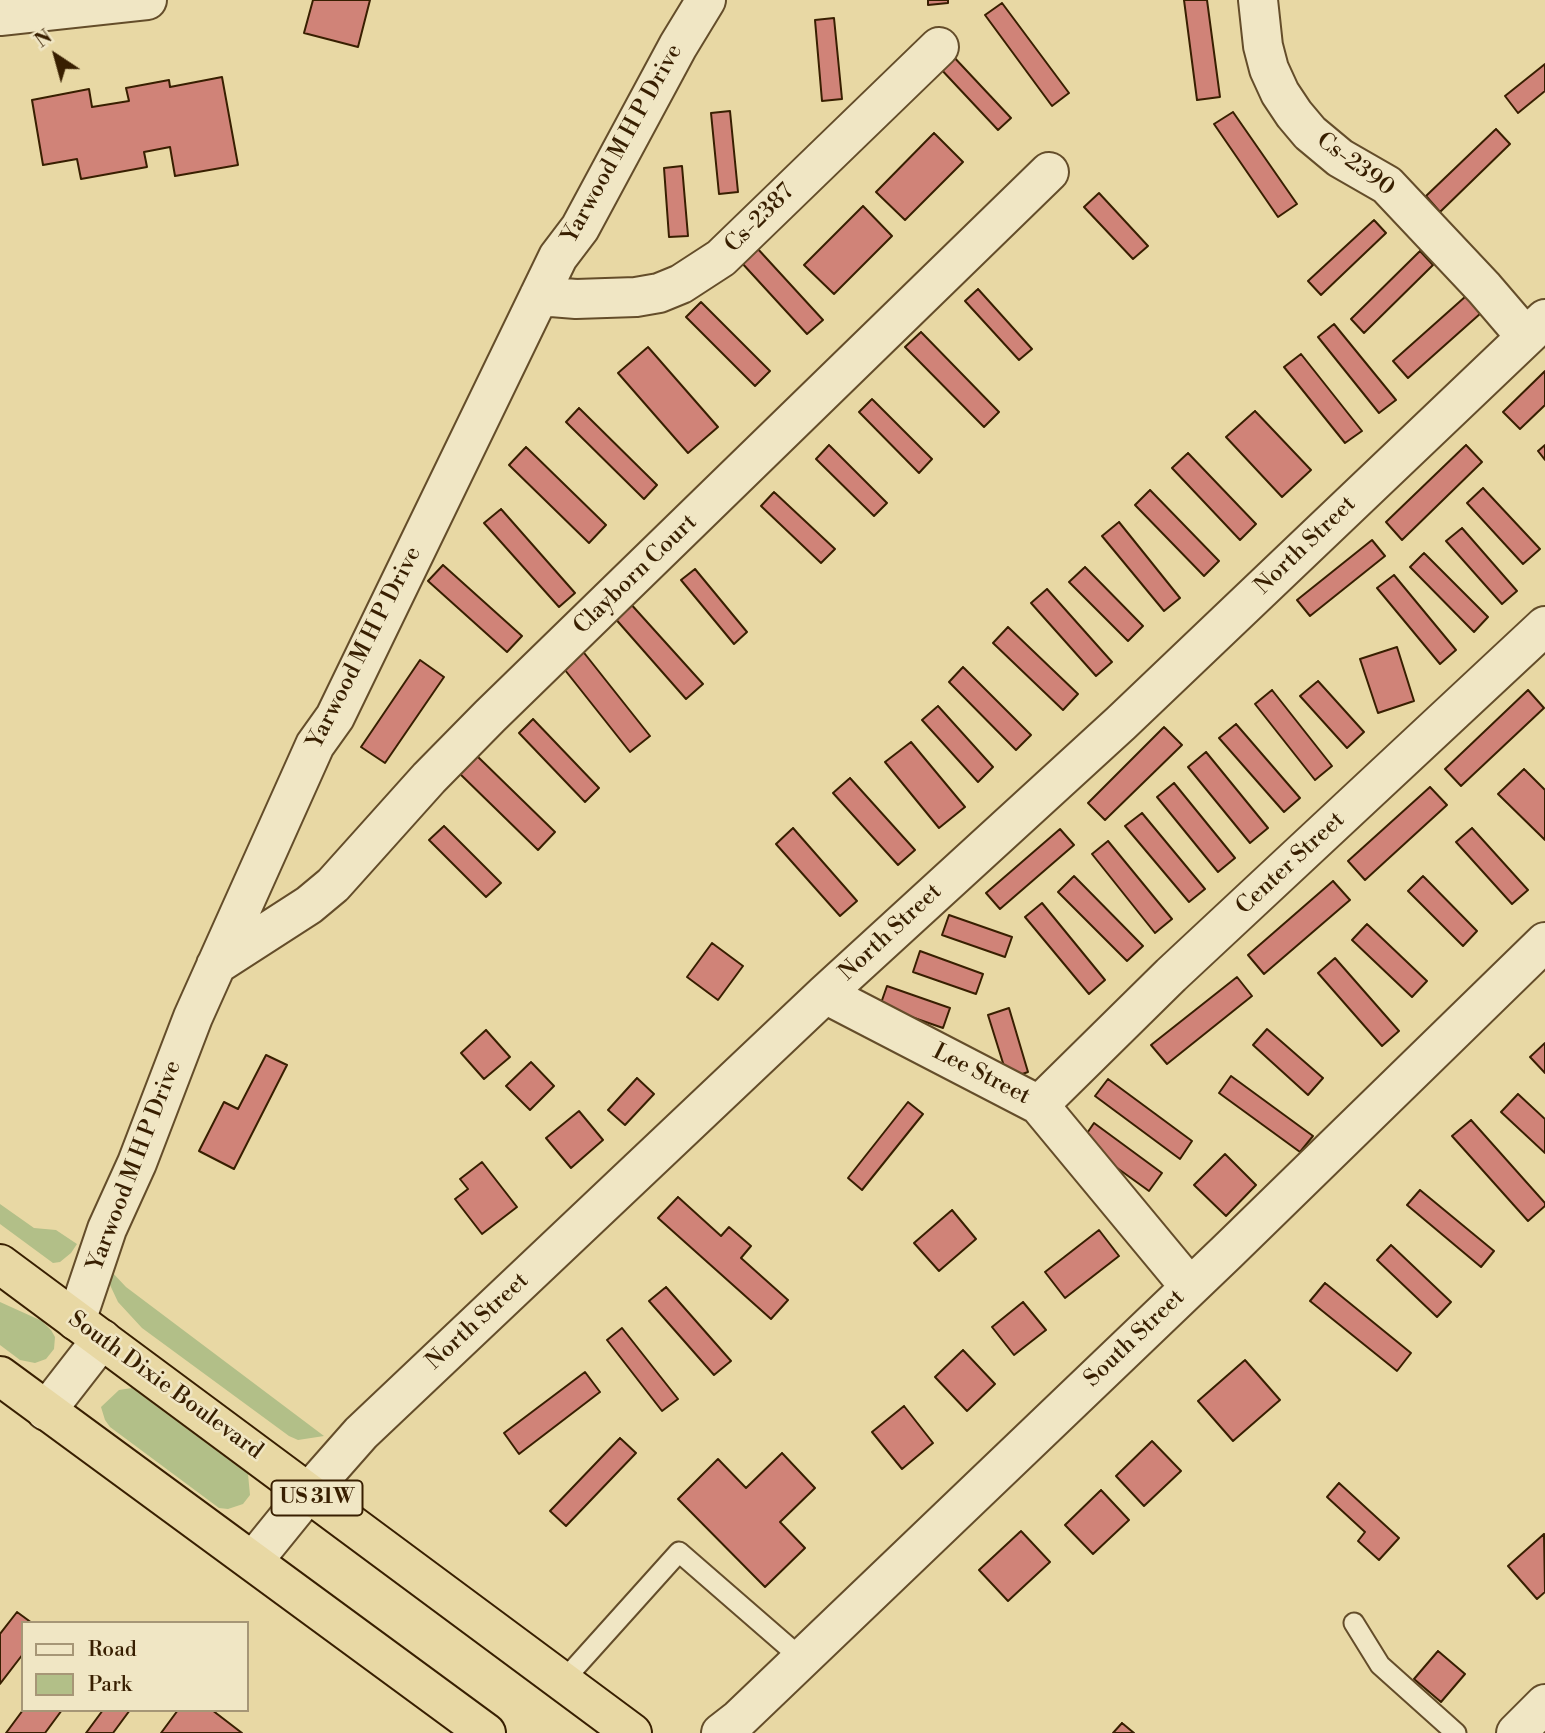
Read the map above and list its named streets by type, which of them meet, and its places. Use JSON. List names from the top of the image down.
{
  "streets": {
    "highway": ["South Dixie Boulevard", "US 31W"],
    "street": [
      "Yarwood M H P Drive",
      "Cs-2390",
      "Cs-2387",
      "North Street",
      "Clayborn Court",
      "Center Street",
      "Lee Street",
      "South Street"
    ]
  },
  "crossings": [
    ["Yarwood M H P Drive", "Cs-2387"],
    ["Yarwood M H P Drive", "Clayborn Court"],
    ["Yarwood M H P Drive", "South Dixie Boulevard"],
    ["Cs-2390", "North Street"],
    ["North Street", "Lee Street"],
    ["North Street", "South Dixie Boulevard"],
    ["Center Street", "Lee Street"],
    ["Lee Street", "South Street"]
  ],
  "legend": ["Road", "Park"],
  "north": "top left"
}
